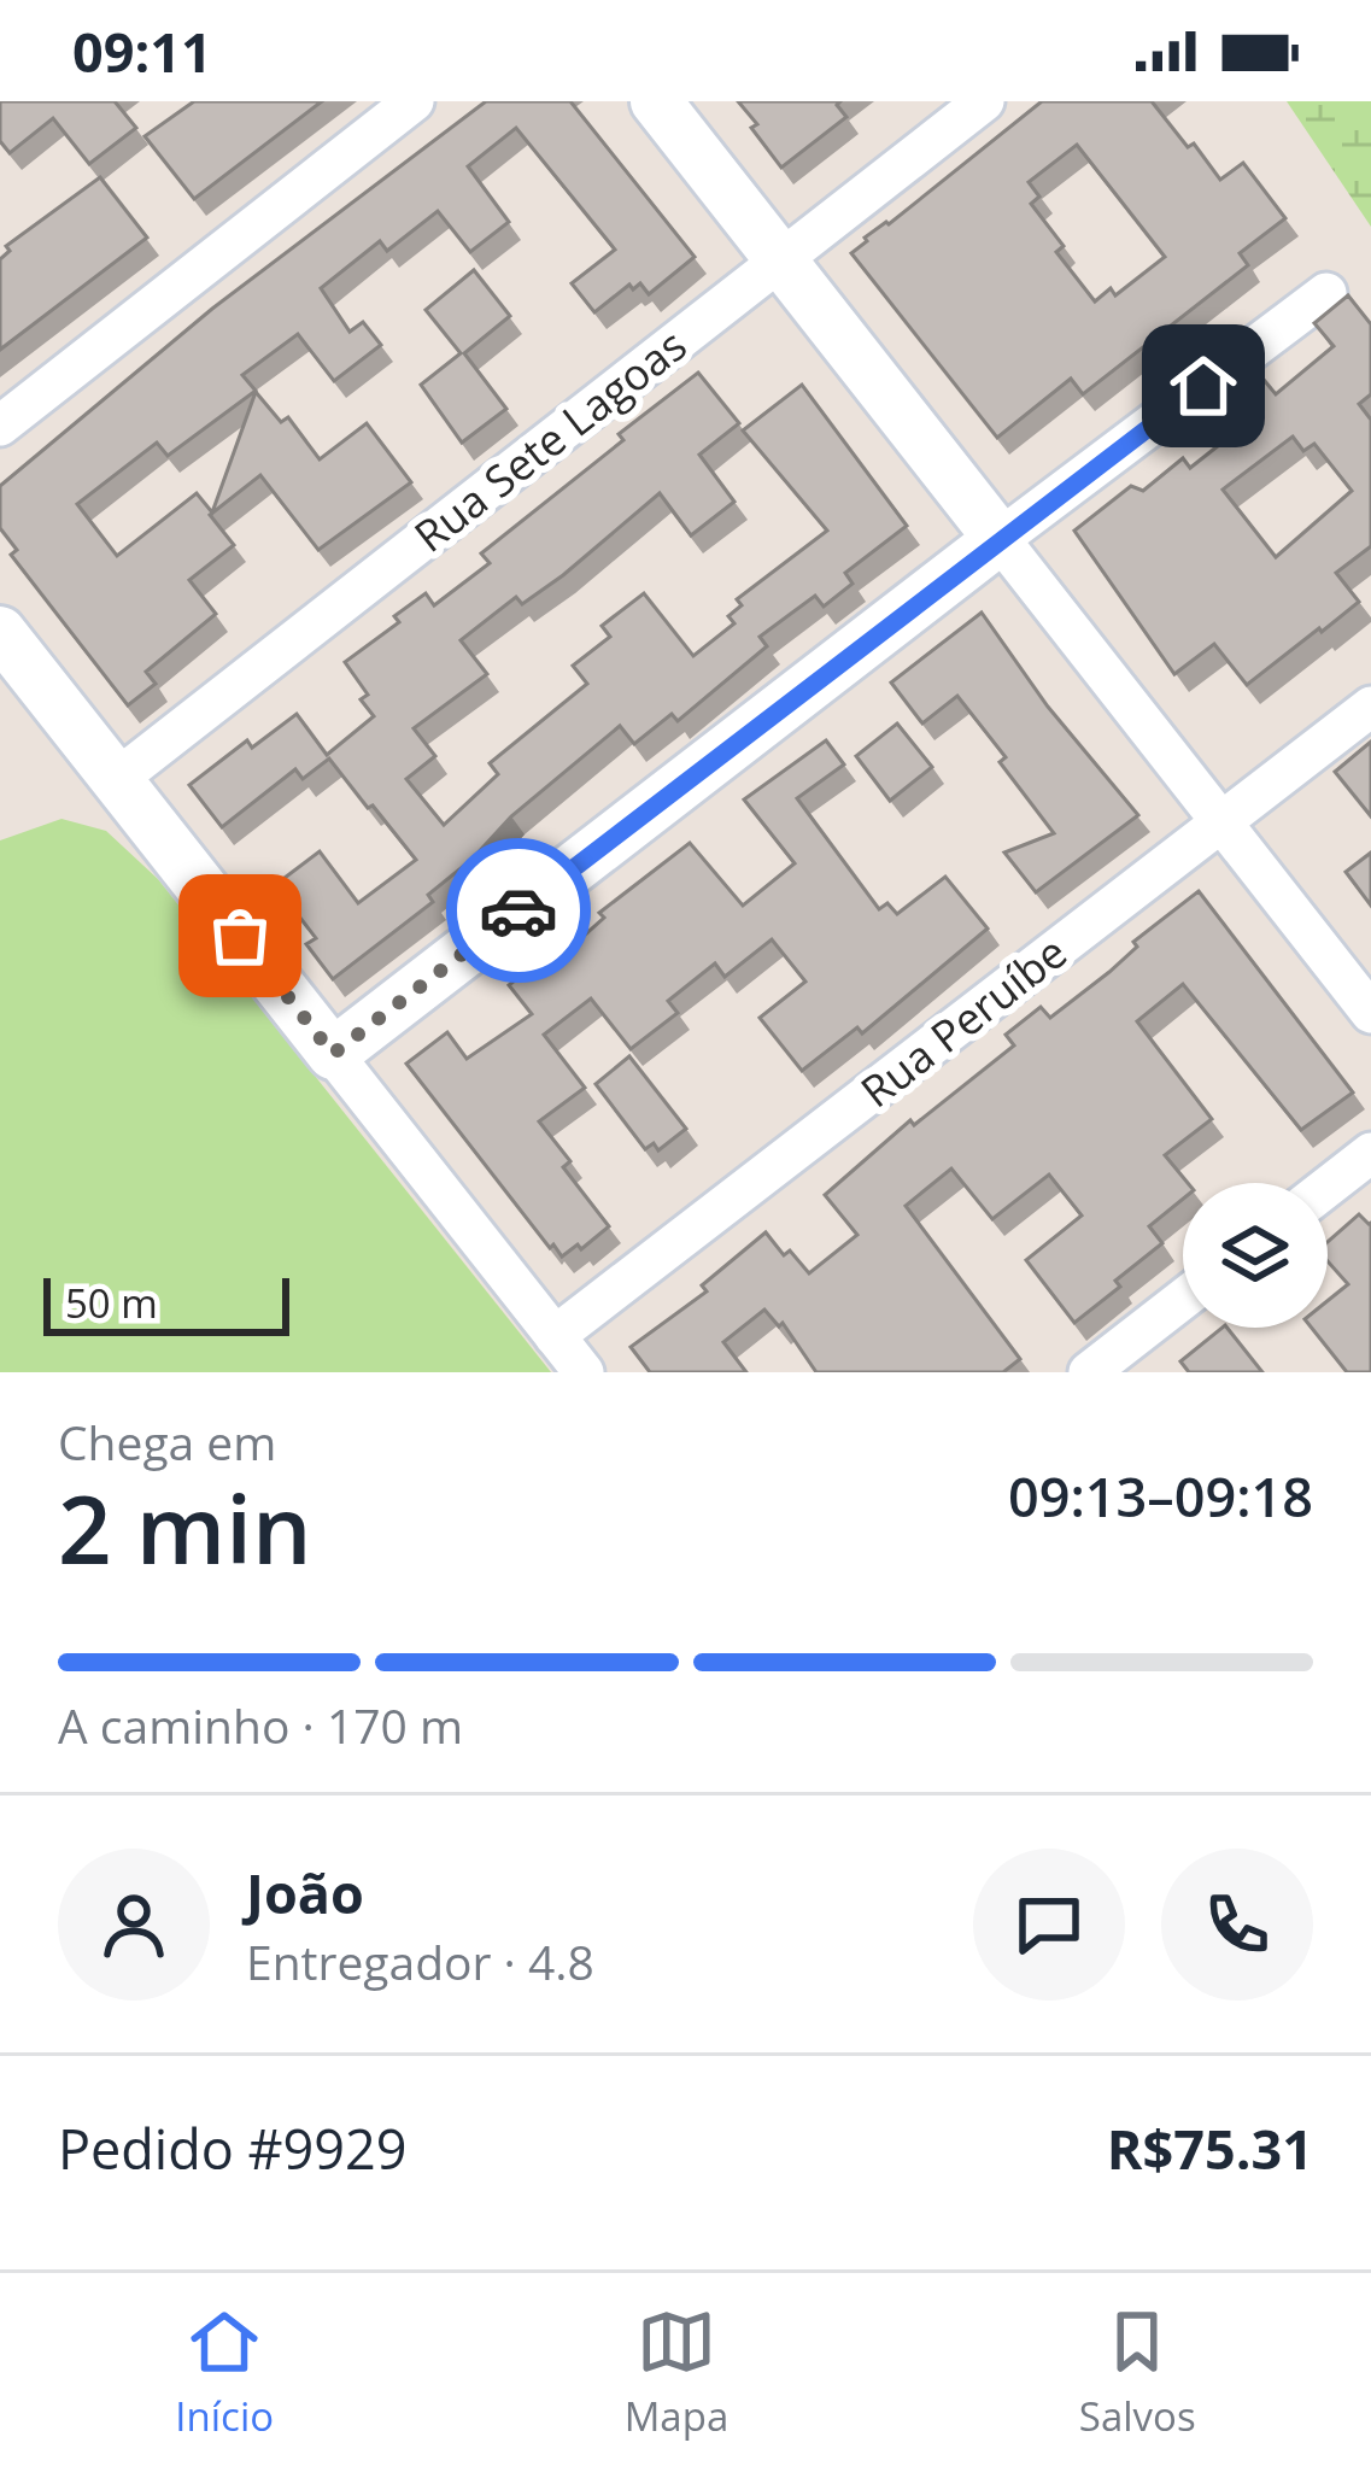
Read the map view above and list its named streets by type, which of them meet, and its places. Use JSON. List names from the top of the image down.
{
  "streets": {
    "street": ["Rua Sete Lagoas", "Rua Peruíbe"]
  },
  "scale_bar": "50 m",
  "page": {
    "status": "09:11",
    "scale": "50 m",
    "heading": ["2 min", "Chega em", "09:13–09:18"],
    "panel": [
      "João",
      "Entregador · 4.8",
      "Pedido #9929",
      "R$75.31"
    ],
    "bar": "A caminho · 170 m",
    "tabs": ["Início", "Mapa", "Salvos"]
  }
}
